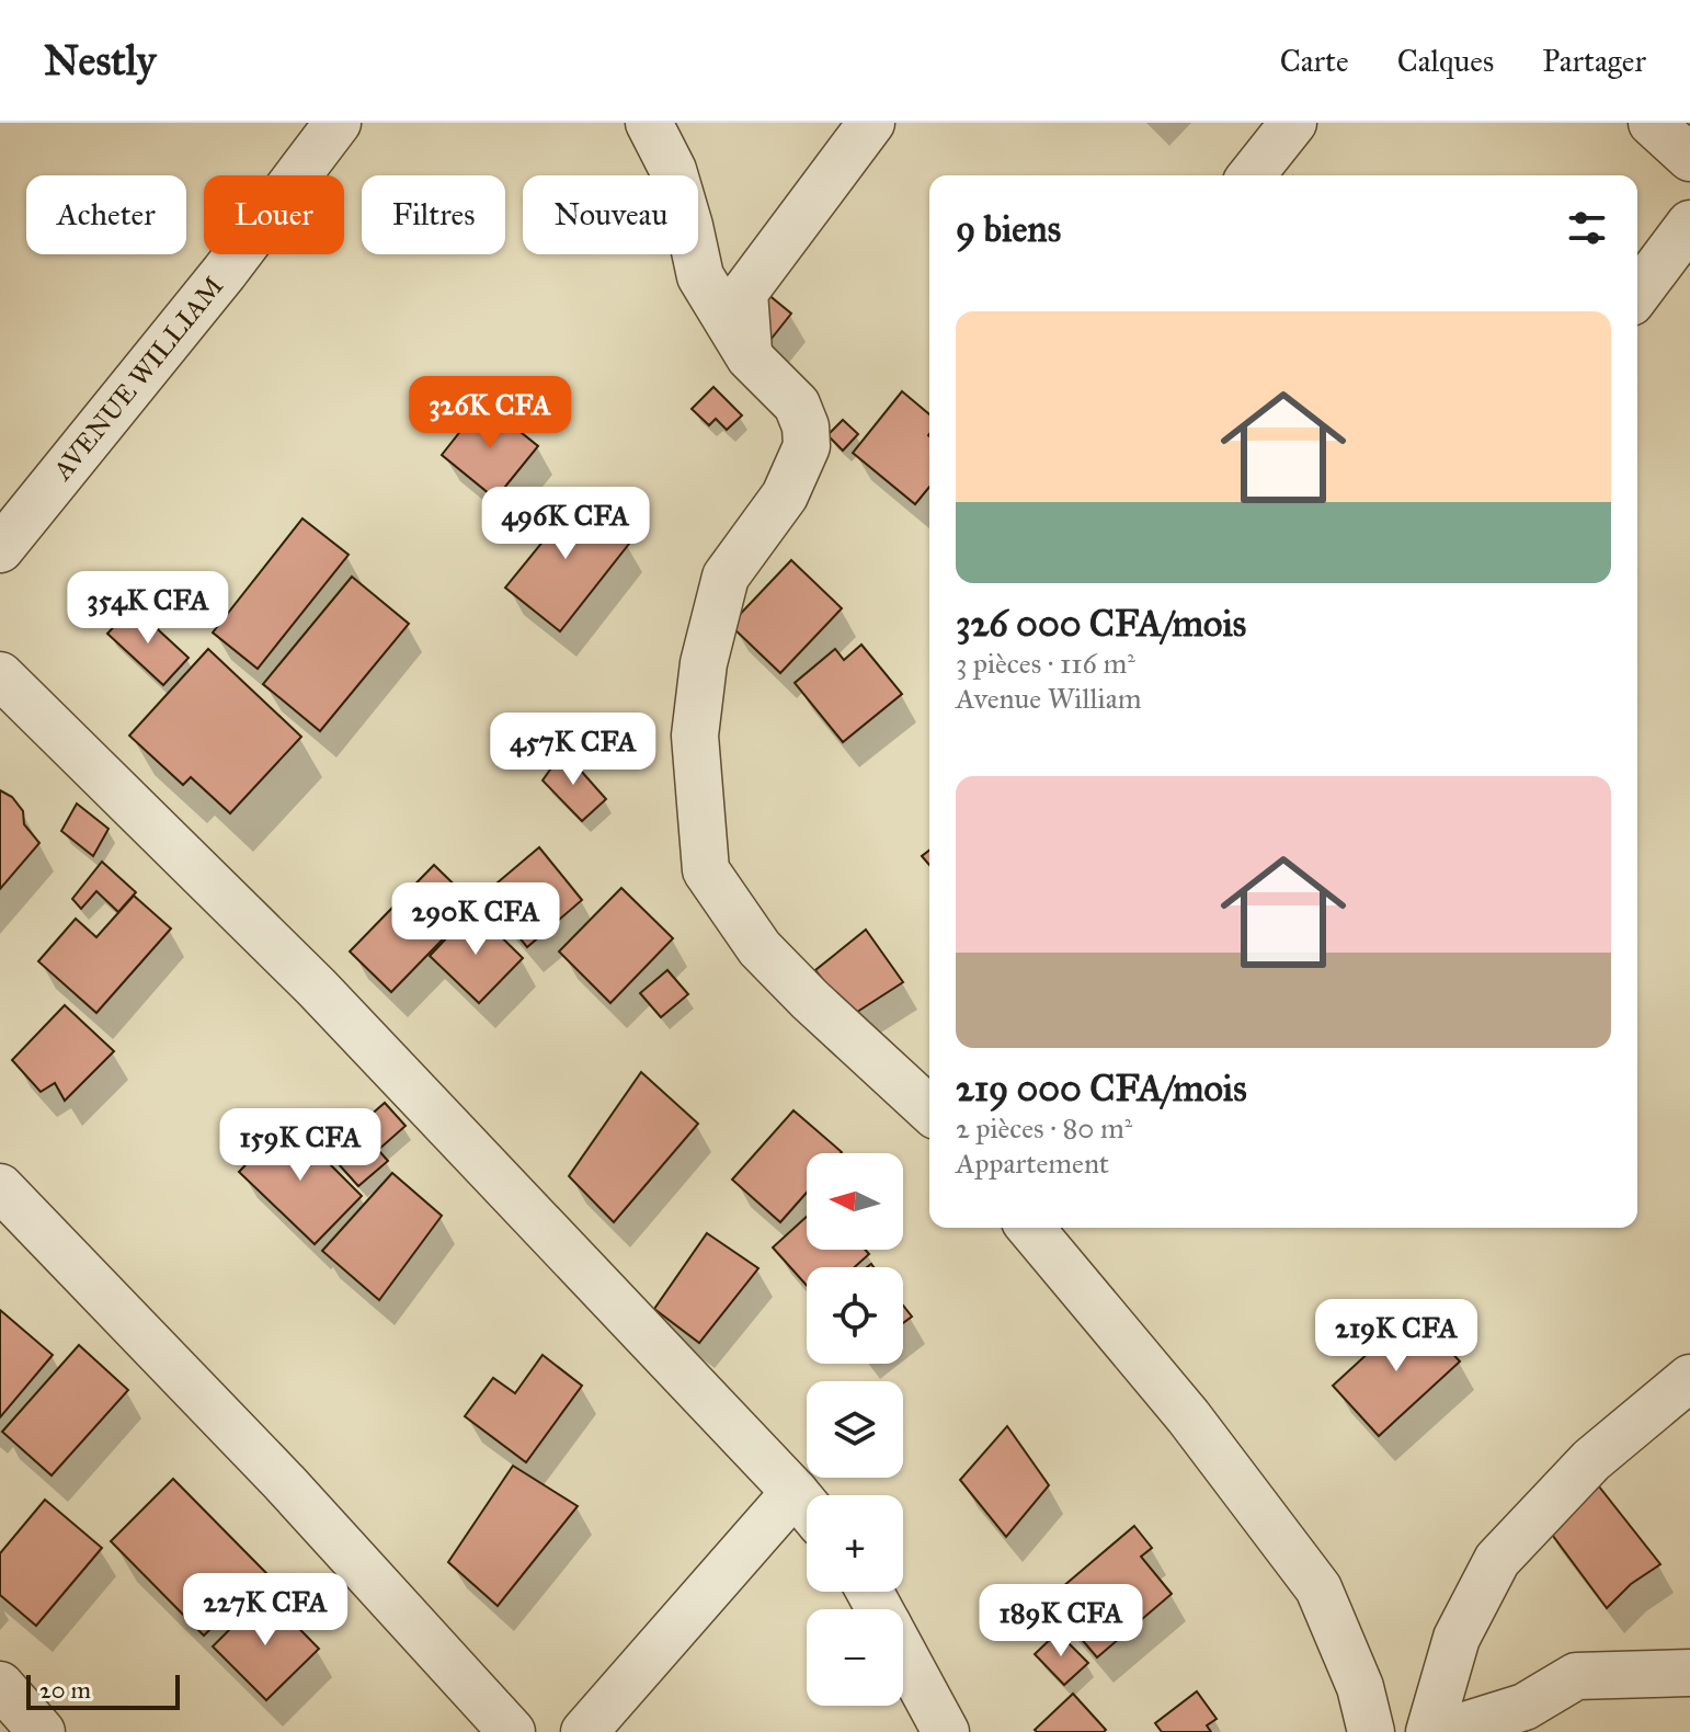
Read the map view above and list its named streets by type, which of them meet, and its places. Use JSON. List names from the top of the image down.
{
  "streets": {
    "street": ["AVENUE WILLIAM"]
  },
  "scale_bar": "20 m",
  "north": "left",
  "page": {
    "header": "Nestly",
    "nav": ["Carte", "Calques", "Partager"],
    "chip": [
      "Acheter",
      "Louer",
      "Filtres",
      "Nouveau"
    ],
    "heading": "9 biens",
    "list": [
      {
        "name": "326 000 CFA/mois",
        "note": "3 pièces · 116 m² · Avenue William"
      },
      {
        "name": "219 000 CFA/mois",
        "note": "2 pièces · 80 m² · Appartement"
      }
    ],
    "price": [
      "326K CFA",
      "496K CFA",
      "354K CFA",
      "457K CFA",
      "290K CFA",
      "159K CFA",
      "219K CFA",
      "227K CFA",
      "189K CFA"
    ],
    "map_buttons": ["+", "−"],
    "scale": "20 m"
  }
}
